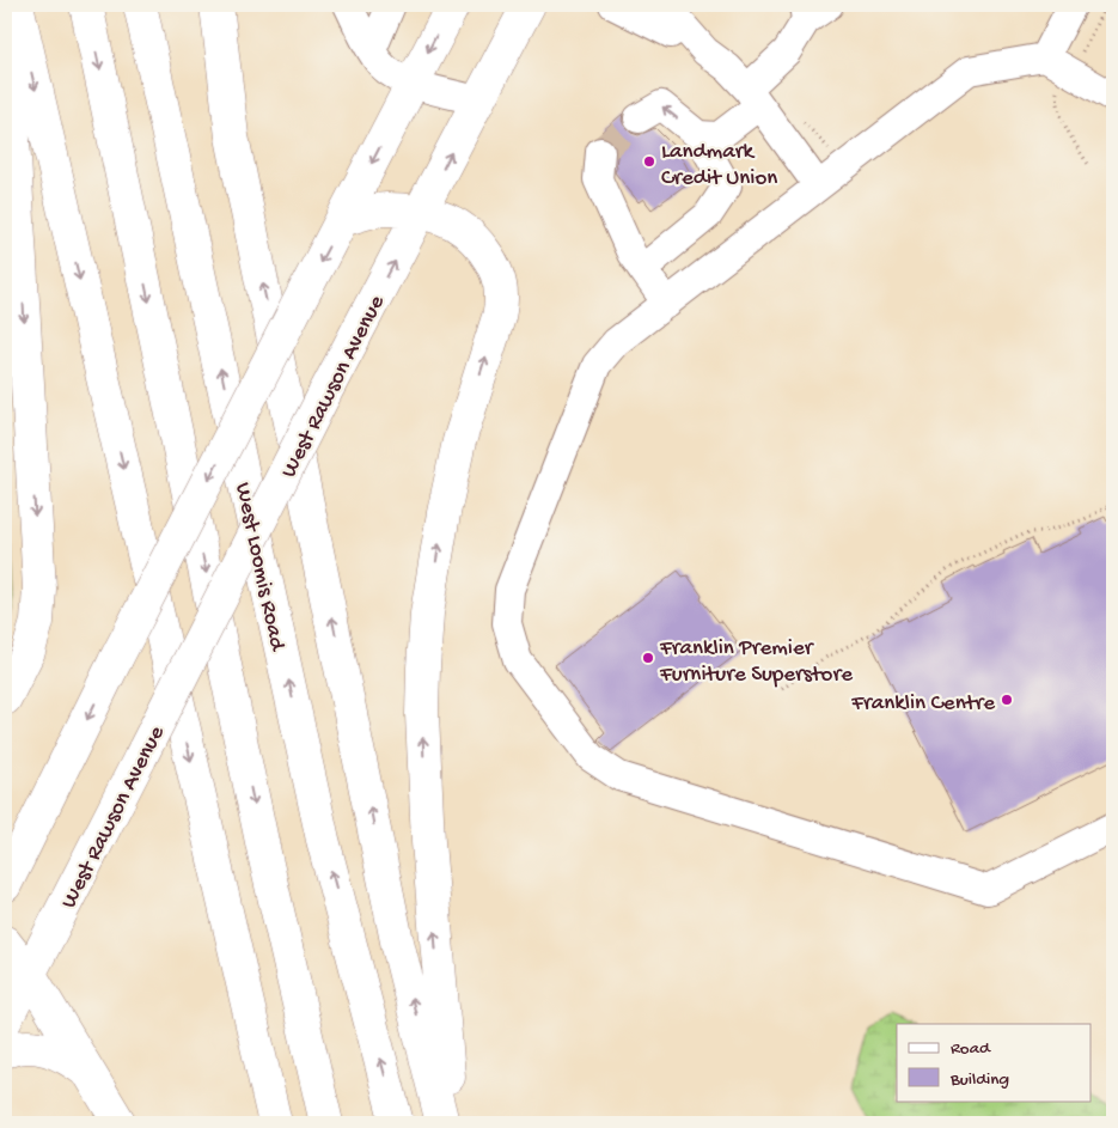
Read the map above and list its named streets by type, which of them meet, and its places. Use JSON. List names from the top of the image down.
{
  "streets": {
    "main road": ["West Rawson Avenue", "West Loomis Road"]
  },
  "places": ["Landmark Credit Union", "Franklin Premier Furniture Superstore", "Franklin Centre"],
  "legend": ["Road", "Building"]
}
